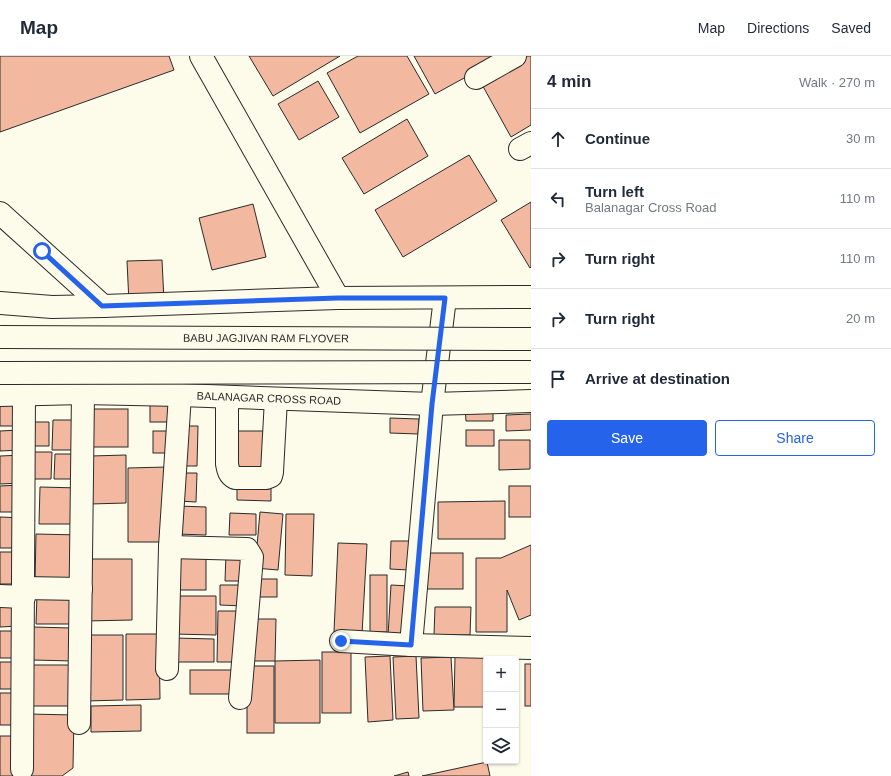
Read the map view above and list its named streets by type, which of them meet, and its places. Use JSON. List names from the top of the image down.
{
  "streets": {
    "main road": ["BABU JAGJIVAN RAM FLYOVER", "BALANAGAR CROSS ROAD"]
  },
  "page": {
    "header": "Map",
    "nav": ["Map", "Directions", "Saved"],
    "heading": ["4 min", "Walk · 270 m"],
    "list": [
      ["Continue", "30 m"],
      ["Turn left", "Balanagar Cross Road", "110 m"],
      ["Turn right", "110 m"],
      ["Turn right", "20 m"],
      "Arrive at destination"
    ],
    "buttons": ["Save", "Share"],
    "map_buttons": ["+", "−"]
  }
}
